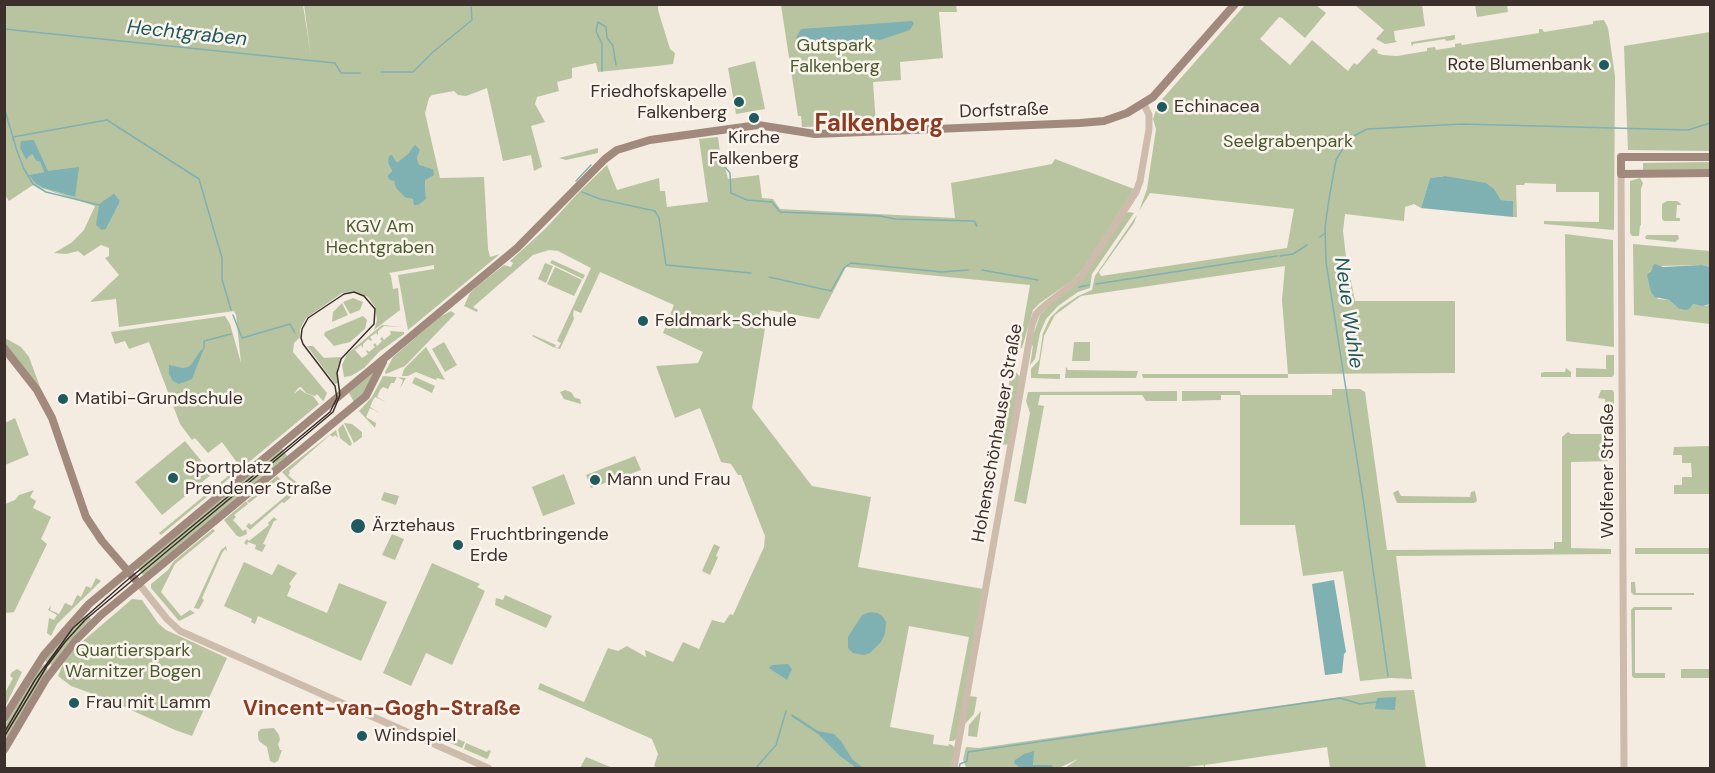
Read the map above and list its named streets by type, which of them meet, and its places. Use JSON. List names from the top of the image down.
{
  "streets": {
    "main road": ["Dorfstraße"],
    "street": ["Hohenschönhauser Straße", "Wolfener Straße"]
  },
  "crossings": [
    ["Dorfstraße", "Hohenschönhauser Straße"]
  ],
  "districts": ["Falkenberg", "Vincent-van-Gogh-Straße"],
  "water": ["Hechtgraben", "Neue Wuhle"],
  "parks": [
    "Gutspark Falkenberg",
    "Seelgrabenpark",
    "KGV Am Hechtgraben",
    "Quartierspark Warnitzer Bogen"
  ],
  "places": [
    "Rote Blumenbank",
    "Friedhofskapelle Falkenberg",
    "Echinacea",
    "Kirche Falkenberg",
    "Feldmark-Schule",
    "Matibi-Grundschule",
    "Sportplatz Prendener Straße",
    "Mann und Frau",
    "Ärztehaus",
    "Fruchtbringende Erde",
    "Frau mit Lamm",
    "Windspiel"
  ]
}
